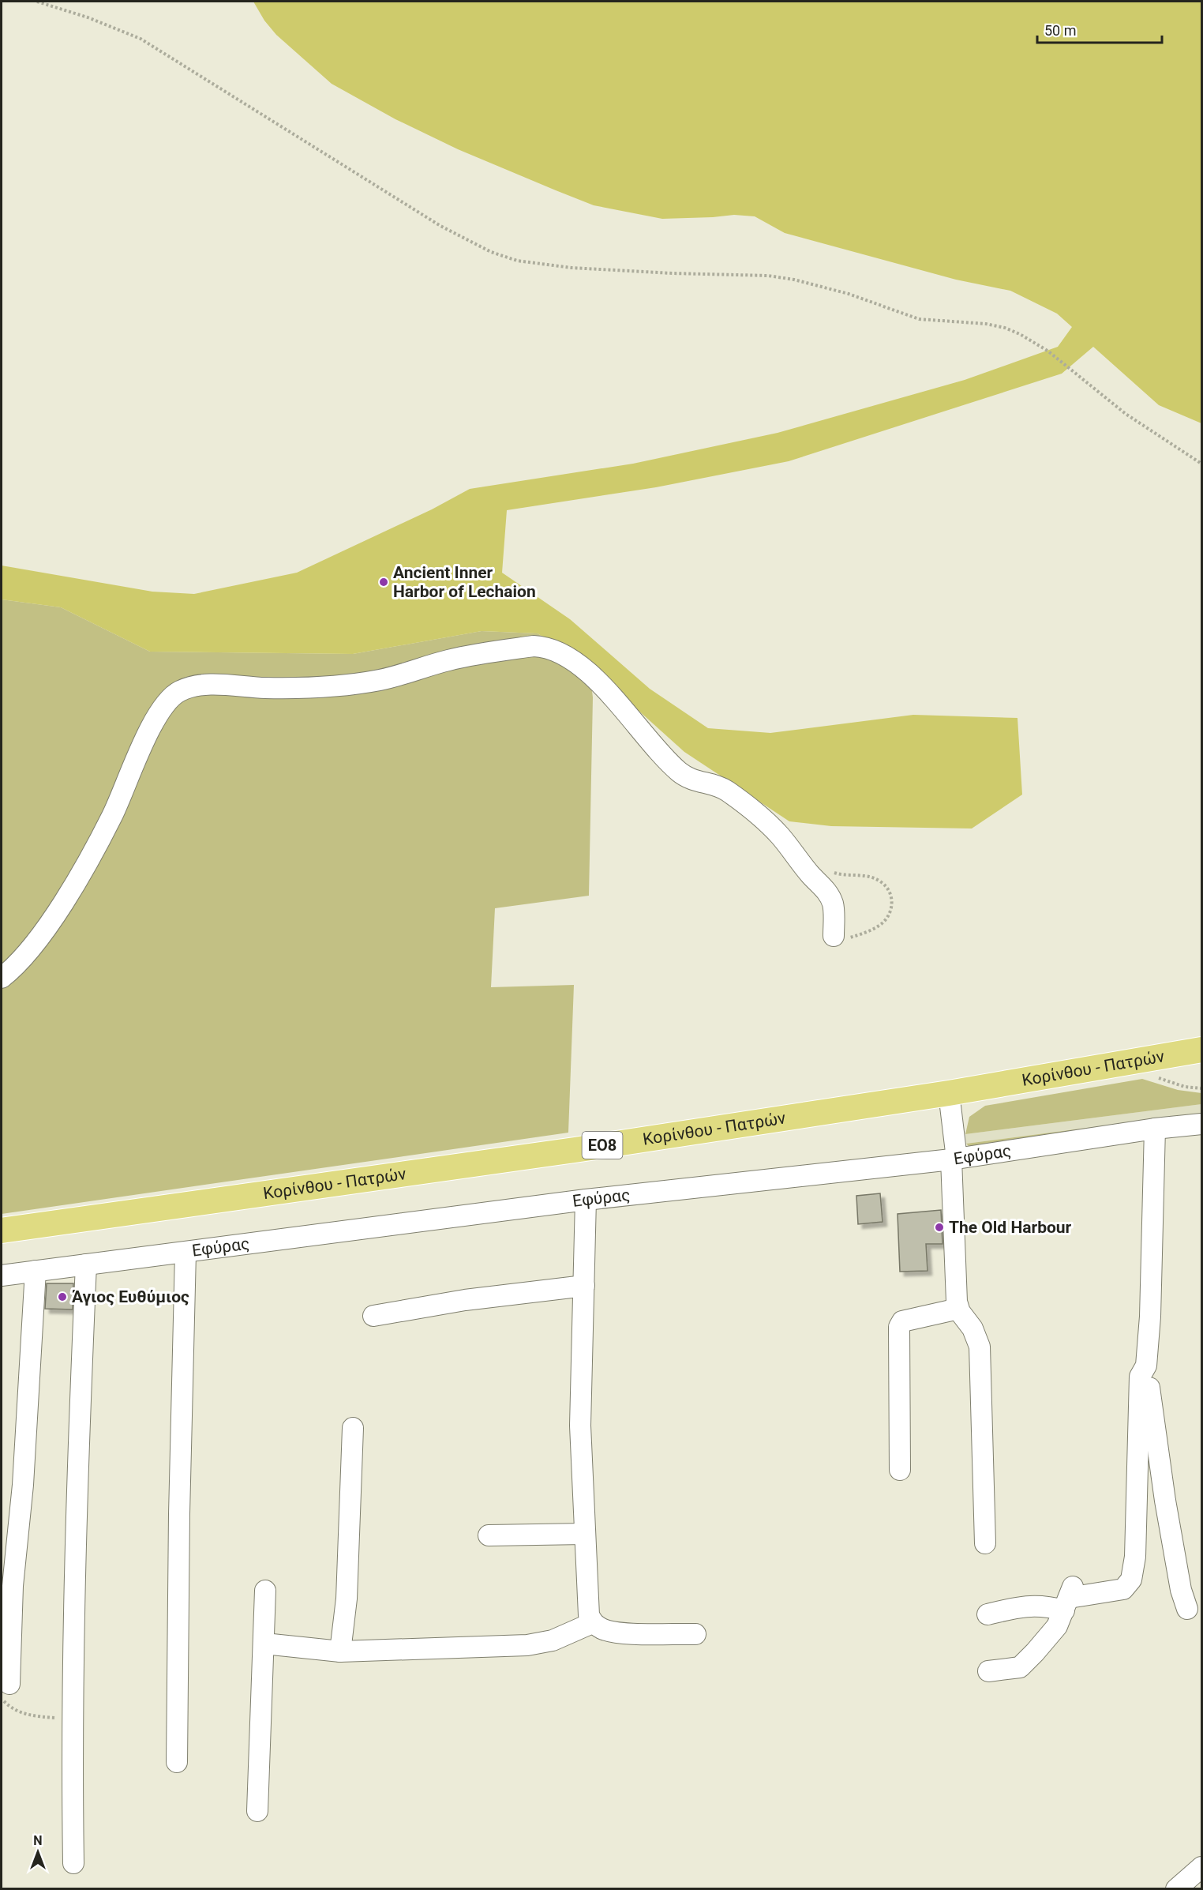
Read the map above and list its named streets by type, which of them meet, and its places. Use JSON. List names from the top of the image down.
{
  "streets": {
    "main road": ["Κορίνθου - Πατρών", "ΕΟ8"],
    "street": ["Εφύρας"]
  },
  "places": ["Ancient Inner Harbor of Lechaion", "The Old Harbour", "Άγιος Ευθύμιος"],
  "scale_bar": "50 m",
  "north": "top"
}
